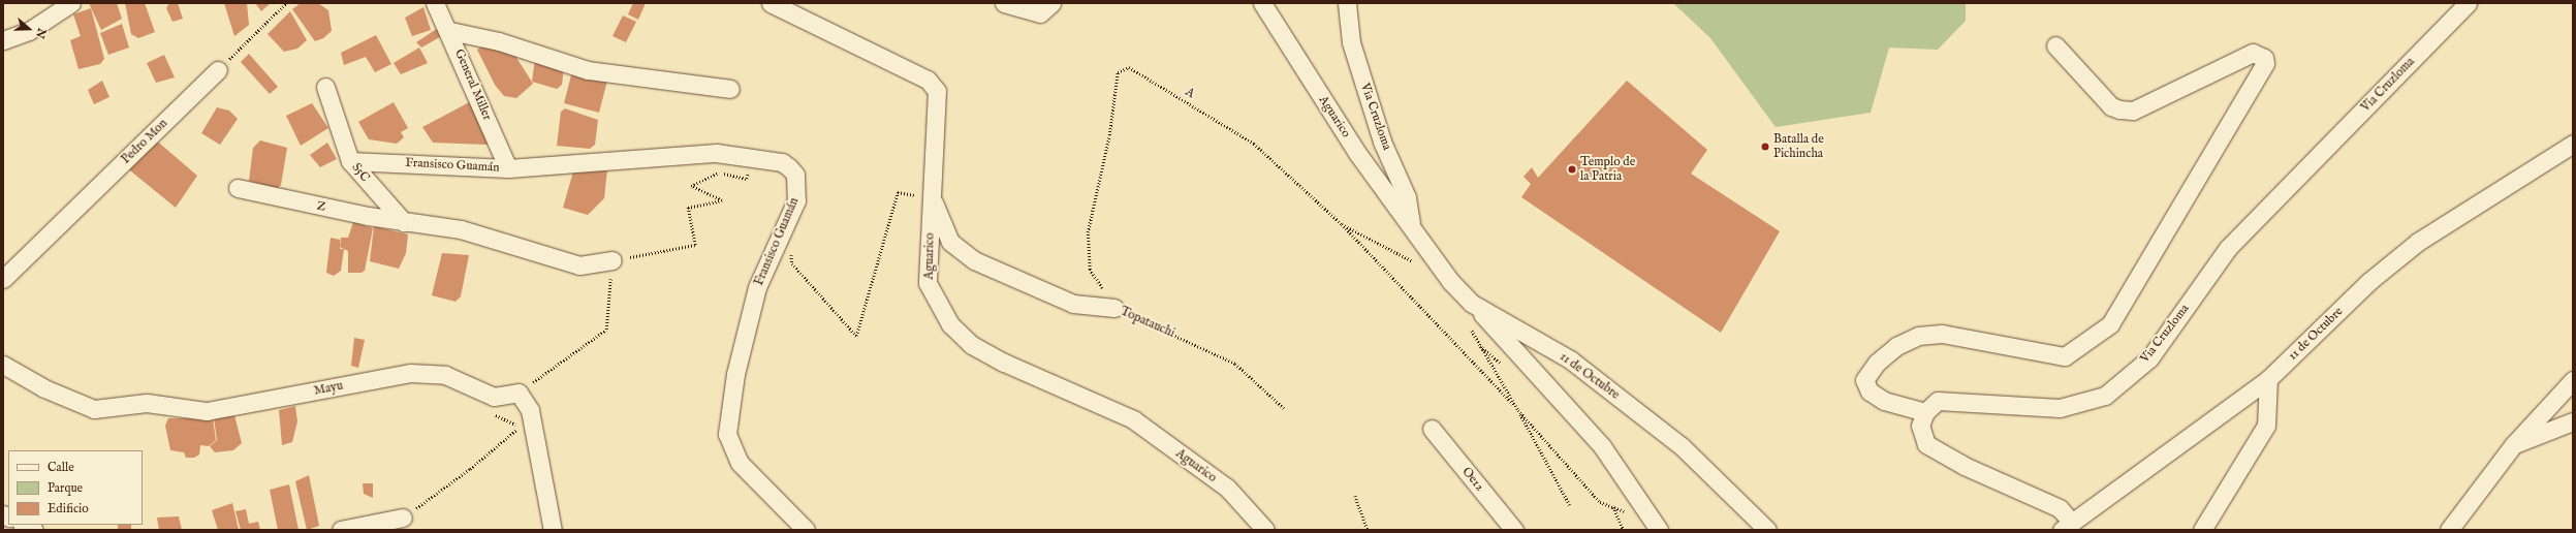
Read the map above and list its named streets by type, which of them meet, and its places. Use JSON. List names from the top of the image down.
{
  "streets": {
    "street": [
      "General Miller",
      "Via Cruzloma",
      "Aguarico",
      "Pedro Mon",
      "Fransisco Guamán",
      "S5C",
      "Z",
      "Topatauchi",
      "11 de Octubre",
      "Mayu",
      "Oe12"
    ],
    "path": ["A"]
  },
  "crossings": [
    ["General Miller", "Fransisco Guamán"],
    ["Via Cruzloma", "Aguarico"],
    ["Via Cruzloma", "11 de Octubre"],
    ["A", "Topatauchi"],
    ["Aguarico", "Topatauchi"],
    ["Aguarico", "11 de Octubre"],
    ["Fransisco Guamán", "S5C"],
    ["S5C", "Z"]
  ],
  "places": ["Batalla de Pichincha", "Templo de la Patria"],
  "legend": ["Calle", "Parque", "Edificio"],
  "north": "right"
}
